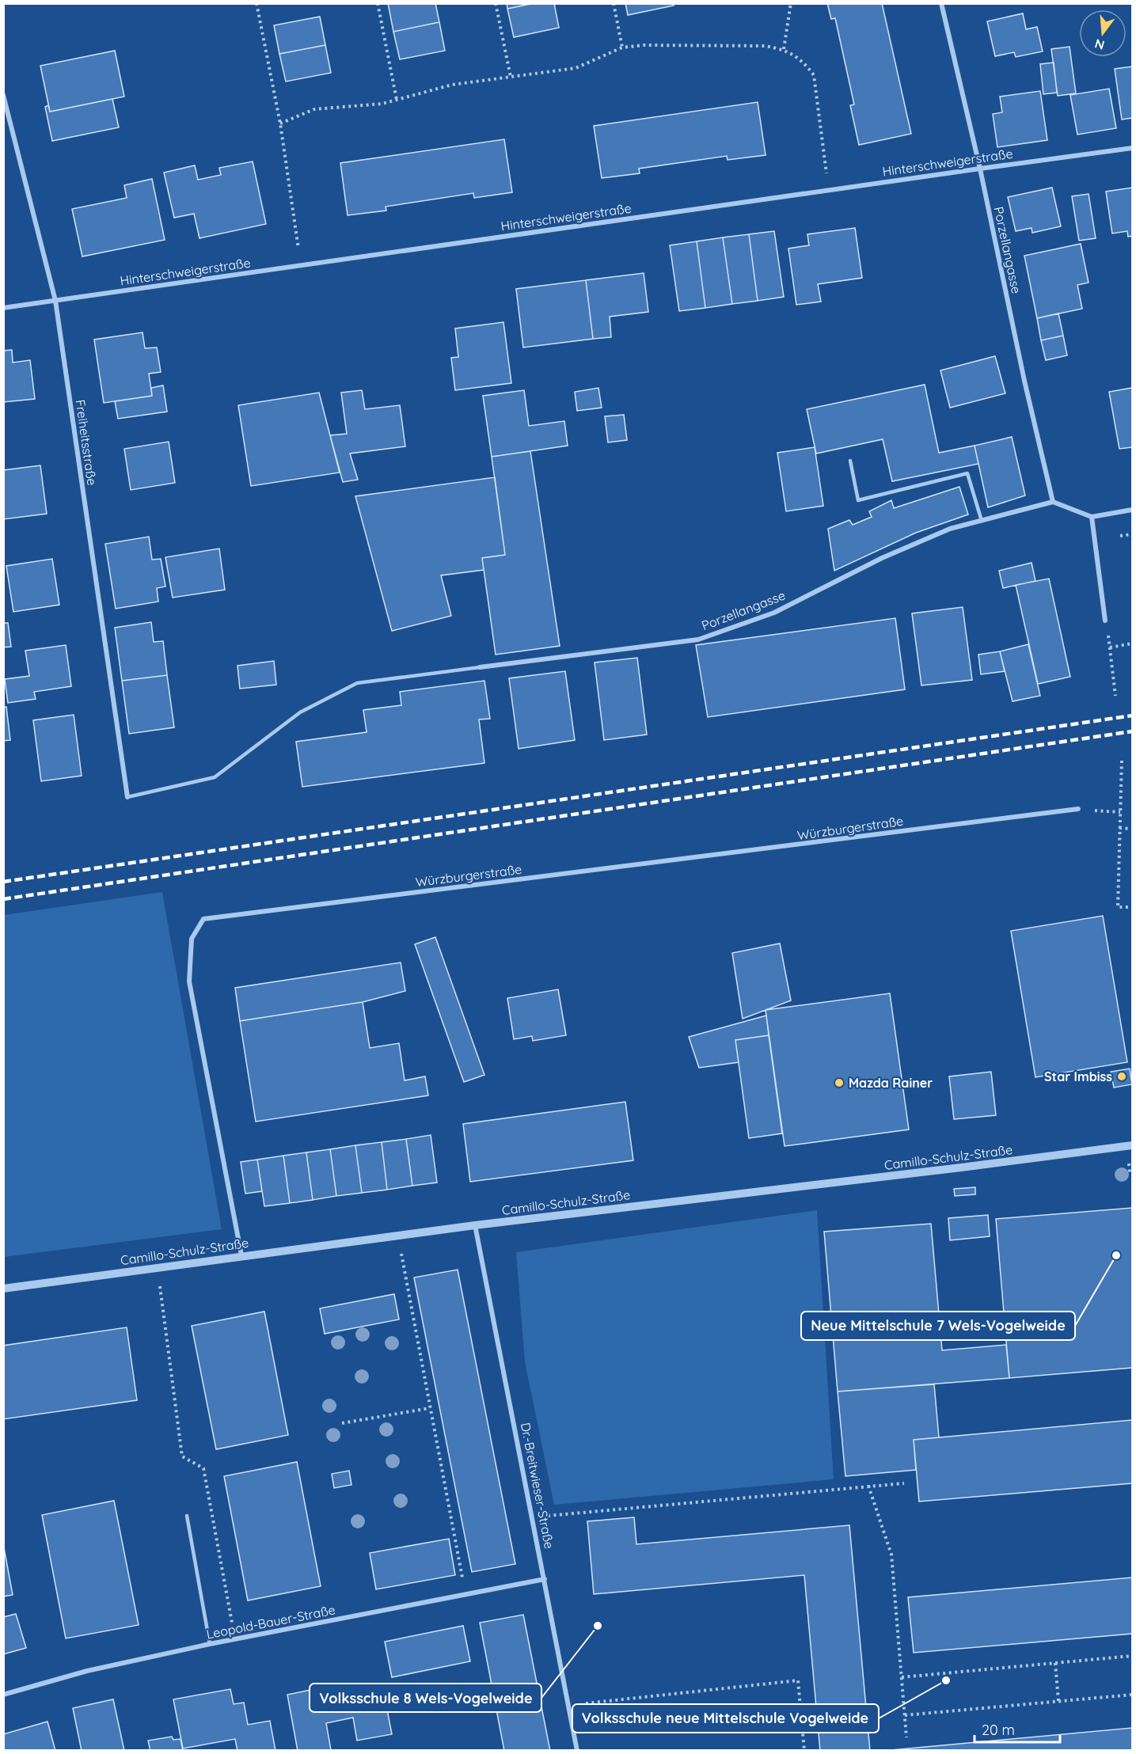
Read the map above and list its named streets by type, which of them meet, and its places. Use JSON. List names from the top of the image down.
{
  "streets": {
    "street": [
      "Hinterschweigerstraße",
      "Porzellangasse",
      "Freiheitsstraße",
      "Würzburgerstraße",
      "Camillo-Schulz-Straße",
      "Dr.-Breitwieser-Straße",
      "Leopold-Bauer-Straße"
    ]
  },
  "crossings": [
    ["Hinterschweigerstraße", "Porzellangasse"],
    ["Hinterschweigerstraße", "Freiheitsstraße"],
    ["Würzburgerstraße", "Camillo-Schulz-Straße"],
    ["Camillo-Schulz-Straße", "Dr.-Breitwieser-Straße"],
    ["Dr.-Breitwieser-Straße", "Leopold-Bauer-Straße"]
  ],
  "places": [
    "Star Imbiss",
    "Mazda Rainer",
    "Neue Mittelschule 7 Wels-Vogelweide",
    "Volksschule 8 Wels-Vogelweide",
    "Volksschule neue Mittelschule Vogelweide"
  ],
  "scale_bar": "20 m",
  "north": "bottom"
}
